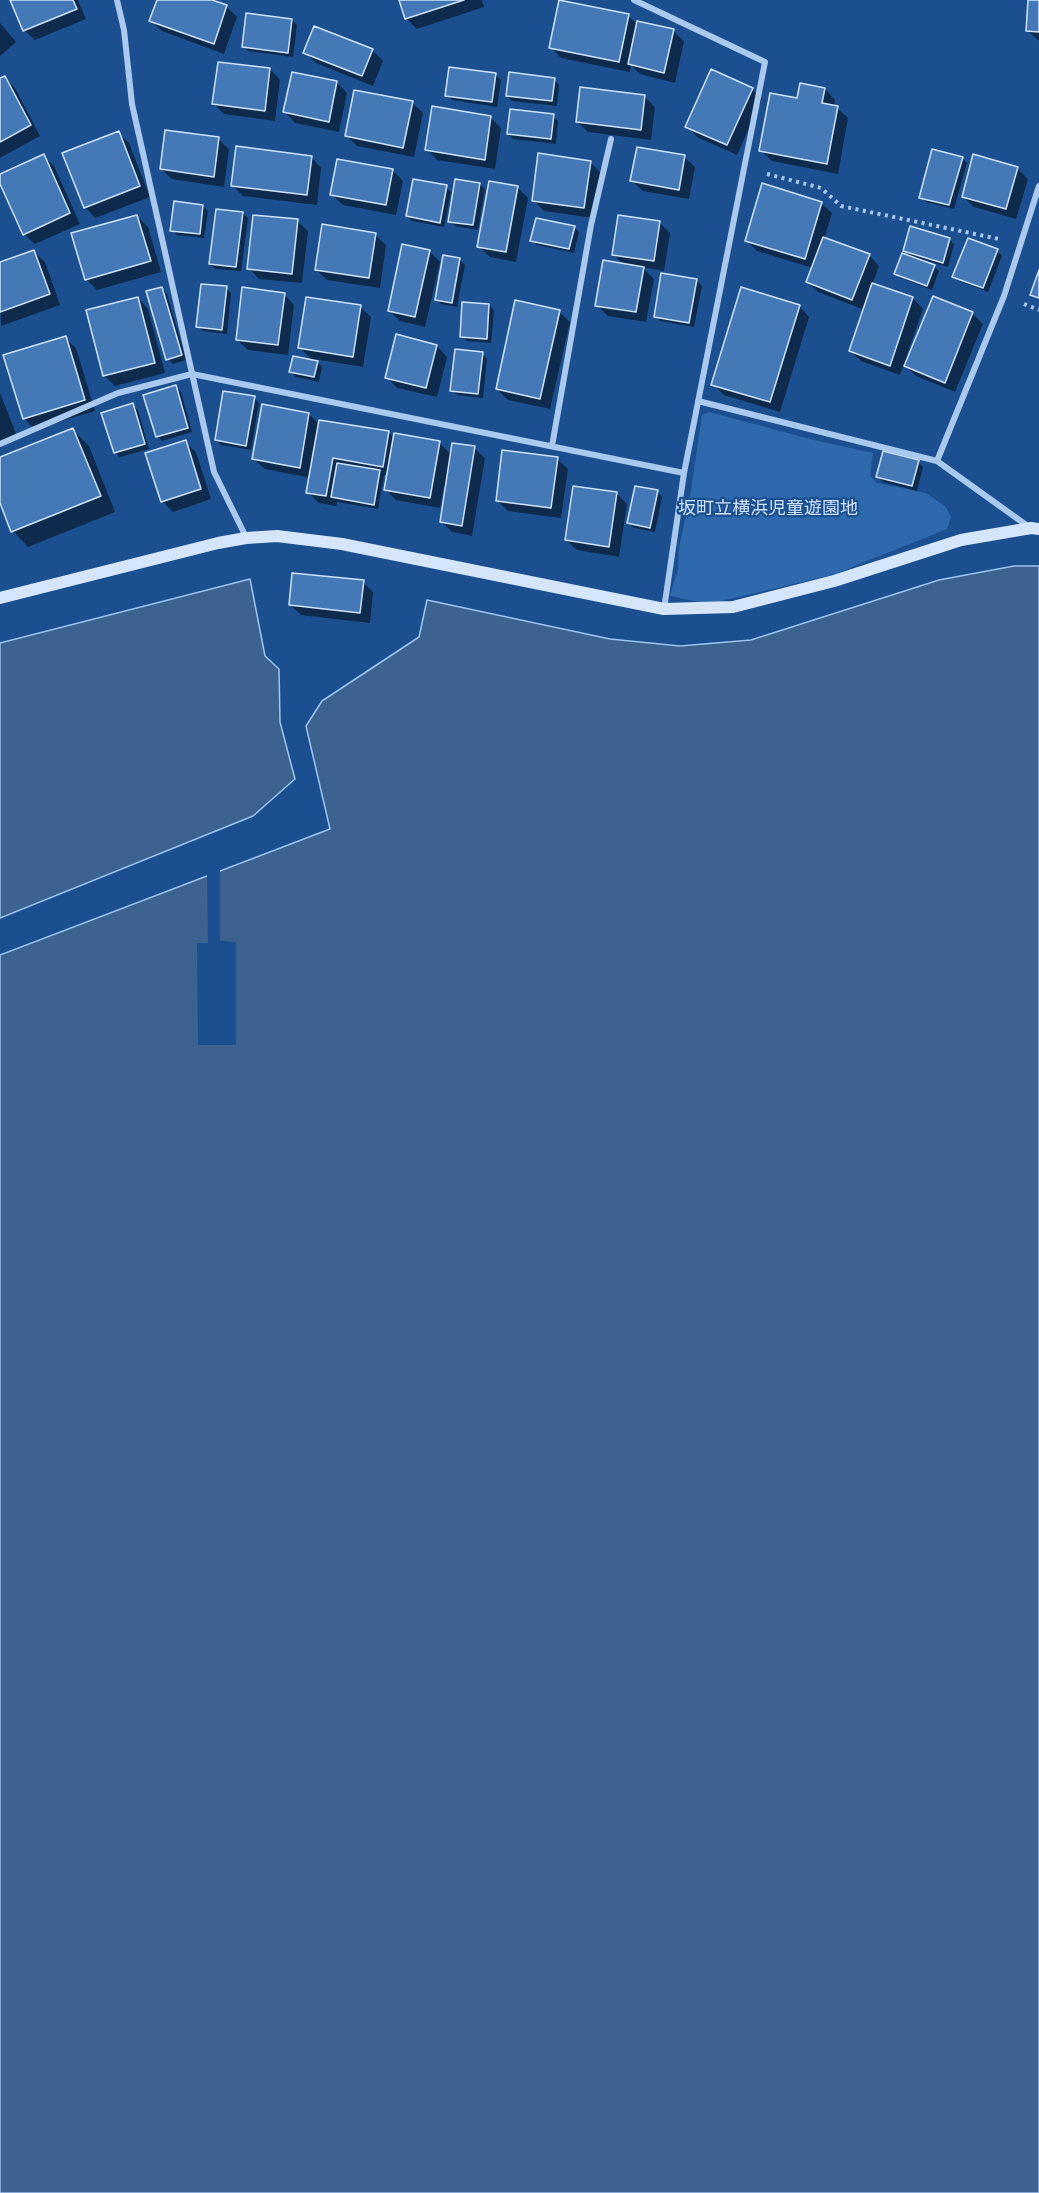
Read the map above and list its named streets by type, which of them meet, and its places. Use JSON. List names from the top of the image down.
{
  "parks": ["坂町立横浜児童遊園地"]
}
